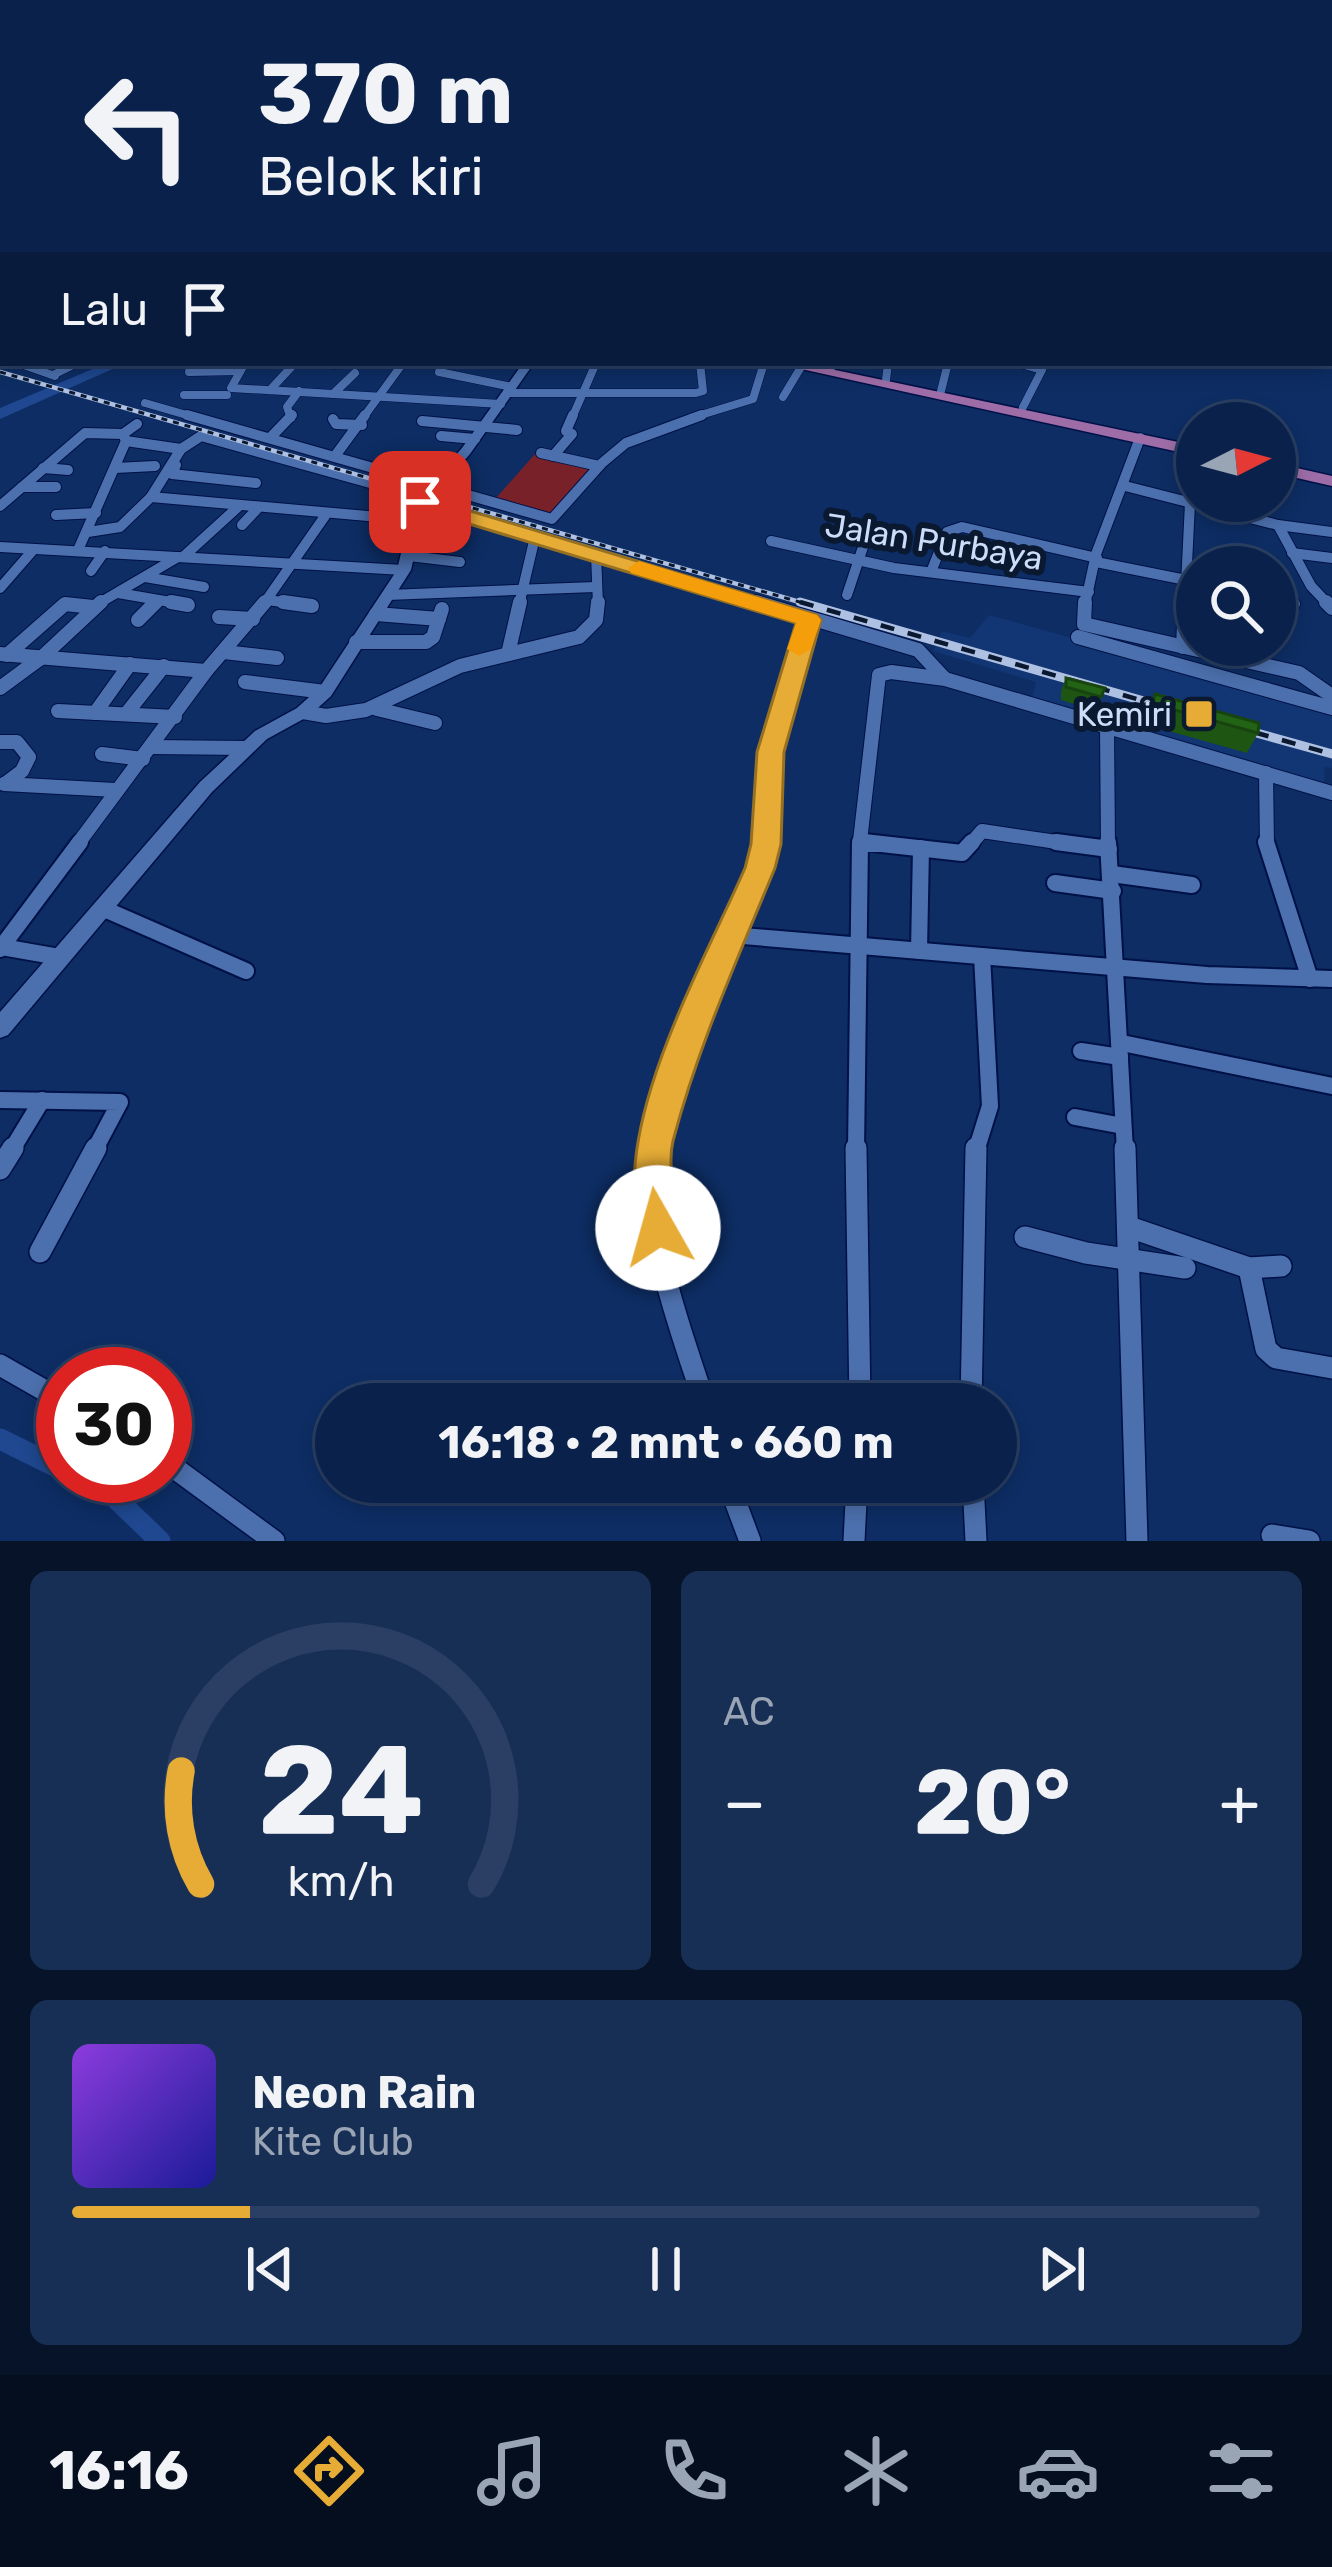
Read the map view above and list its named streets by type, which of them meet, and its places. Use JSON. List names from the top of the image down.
{
  "streets": {
    "street": ["Jalan Purbaya"]
  },
  "places": {
    "transit": ["Kemiri"]
  },
  "north": "right",
  "page": {
    "turn": ["370 m", "Belok kiri"],
    "then": "Lalu",
    "limit": "30",
    "trip": "16:18 · 2 mnt · 660 m",
    "tile": "AC",
    "heat": ["−", "20°", "+"],
    "song": ["Neon Rain", "Kite Club"],
    "tabs": "16:16",
    "gauge": ["24", "km/h"]
  }
}
